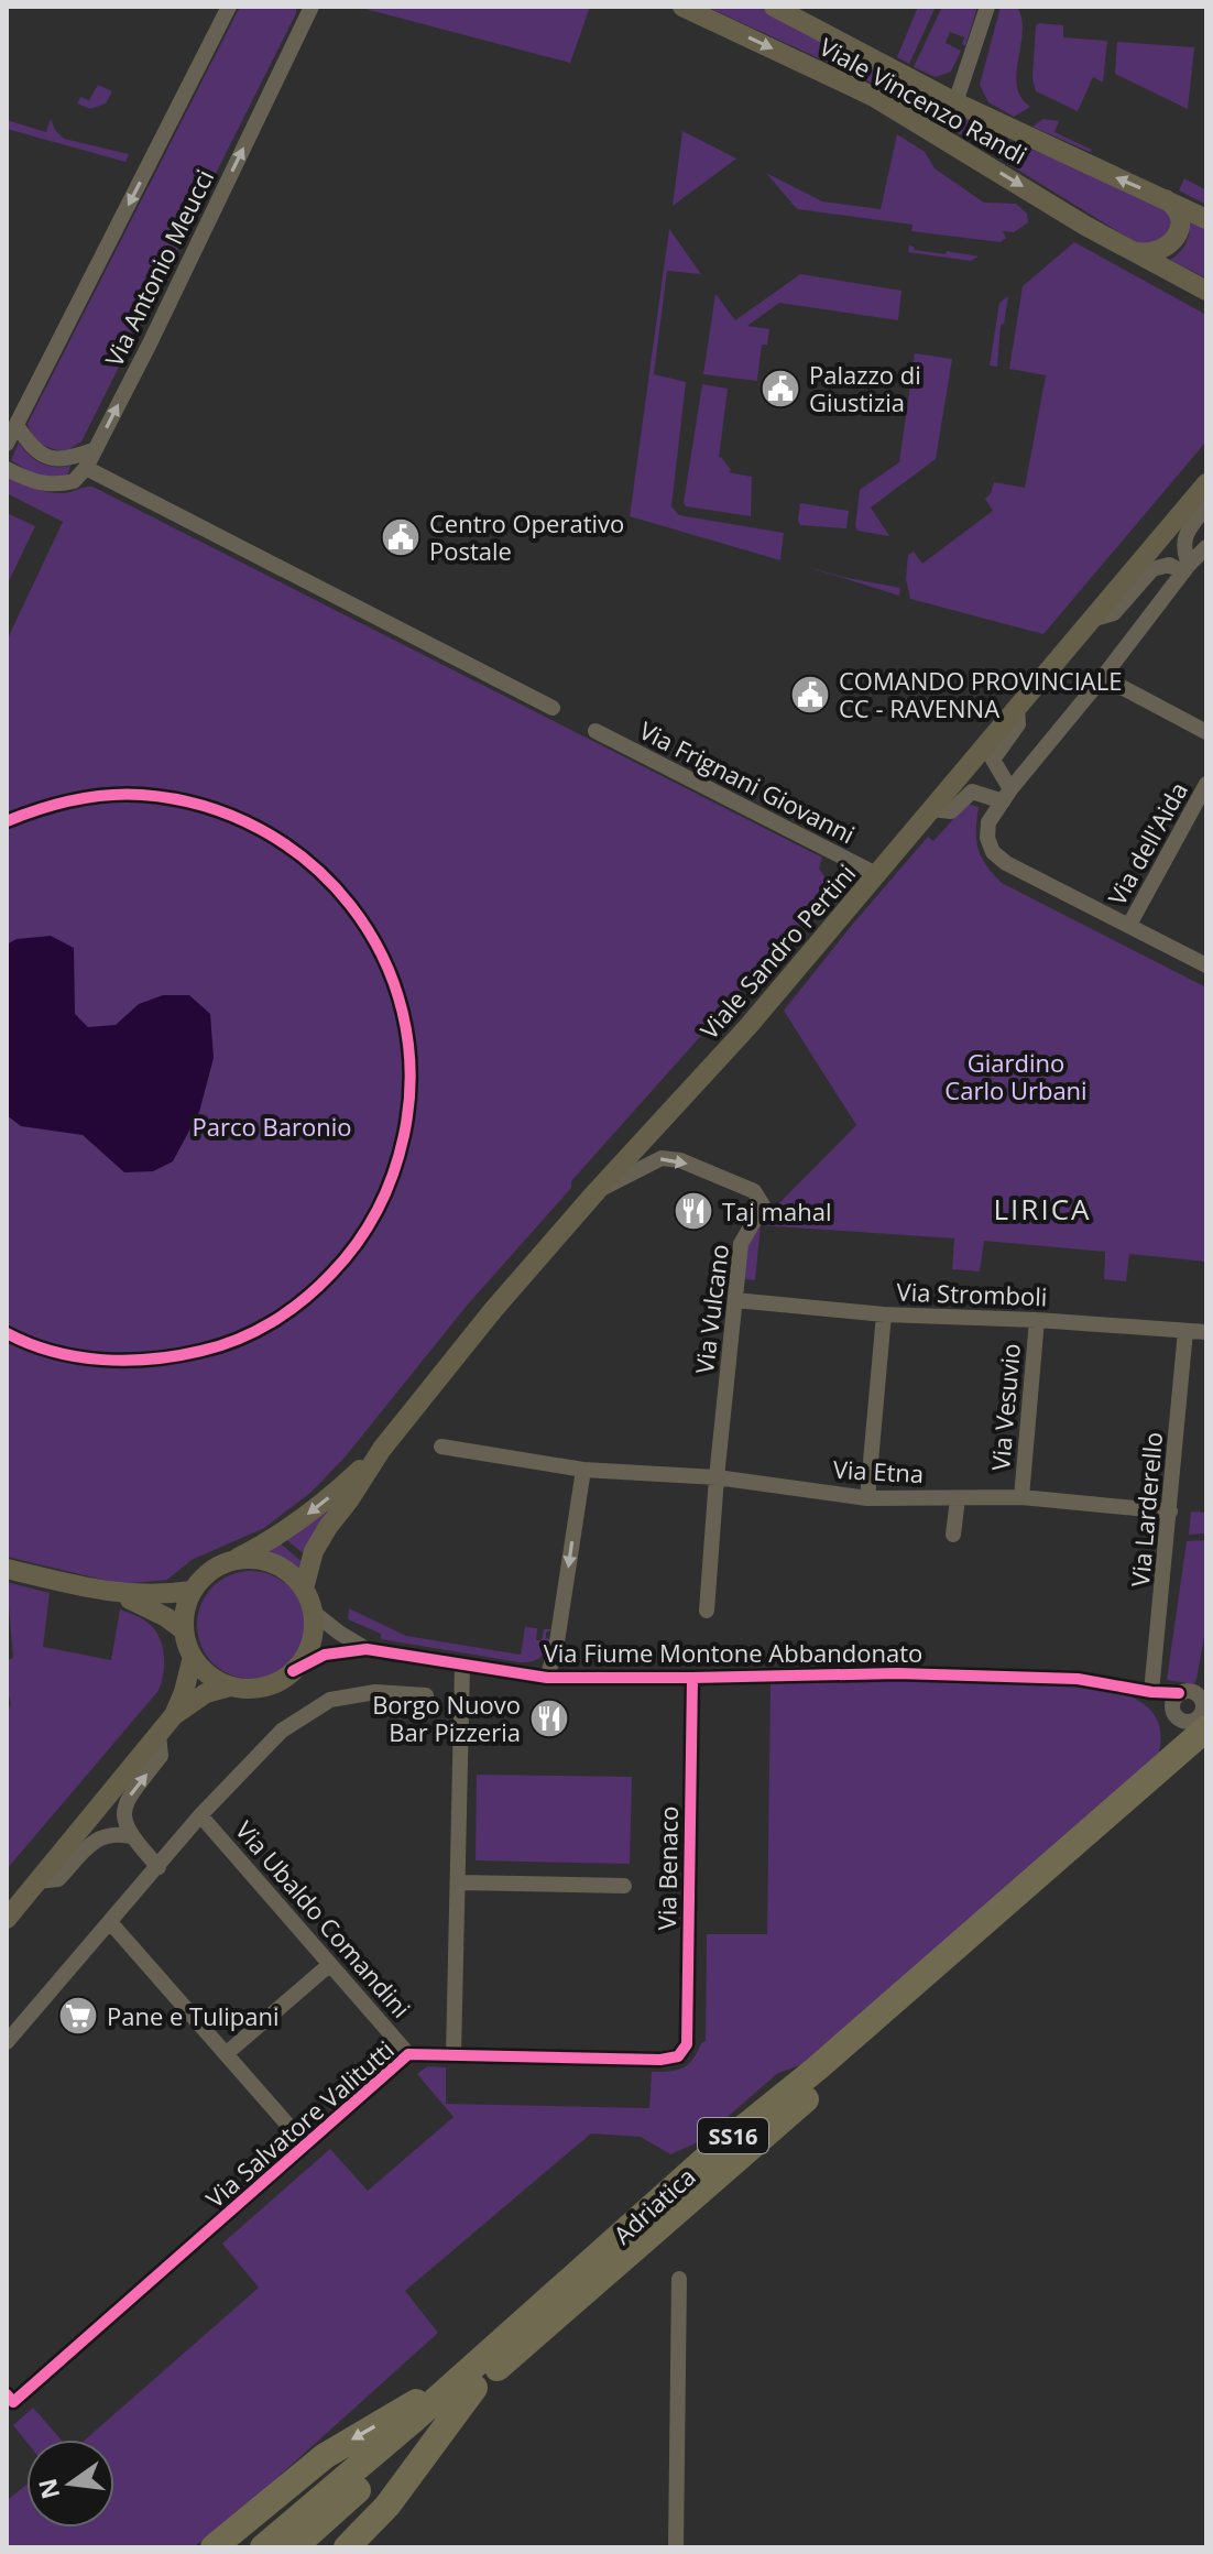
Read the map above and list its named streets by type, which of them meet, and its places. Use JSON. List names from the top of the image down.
{
  "streets": {
    "highway": ["SS16", "Adriatica"],
    "main road": ["Viale Vincenzo Randi", "Viale Sandro Pertini"],
    "street": [
      "Via Antonio Meucci",
      "Via Frignani Giovanni",
      "Via dell'Aida",
      "Via Stromboli",
      "Via Vulcano",
      "Via Vesuvio",
      "Via Etna",
      "Via Larderello",
      "Via Fiume Montone Abbandonato",
      "Via Benaco",
      "Via Ubaldo Comandini",
      "Via Salvatore Valitutti"
    ]
  },
  "crossings": [
    ["Via Frignani Giovanni", "Viale Sandro Pertini"],
    ["Viale Sandro Pertini", "Via Vulcano"],
    ["Viale Sandro Pertini", "Via Fiume Montone Abbandonato"],
    ["Via Stromboli", "Via Vulcano"],
    ["Via Stromboli", "Via Vesuvio"],
    ["Via Stromboli", "Via Larderello"],
    ["Via Vulcano", "Via Etna"],
    ["Via Vesuvio", "Via Etna"],
    ["Via Etna", "Via Larderello"],
    ["Via Larderello", "Via Fiume Montone Abbandonato"],
    ["Via Fiume Montone Abbandonato", "Via Benaco"],
    ["Via Benaco", "Via Salvatore Valitutti"],
    ["Via Ubaldo Comandini", "Via Salvatore Valitutti"],
    ["SS16", "Adriatica"]
  ],
  "districts": ["LIRICA"],
  "parks": ["Giardino Carlo Urbani", "Parco Baronio"],
  "places": {
    "public building": ["Palazzo di Giustizia", "Centro Operativo Postale", "COMANDO PROVINCIALE CC - RAVENNA"],
    "restaurant": ["Taj mahal", "Borgo Nuovo Bar Pizzeria"],
    "supermarket": ["Pane e Tulipani"]
  },
  "north": "left"
}
